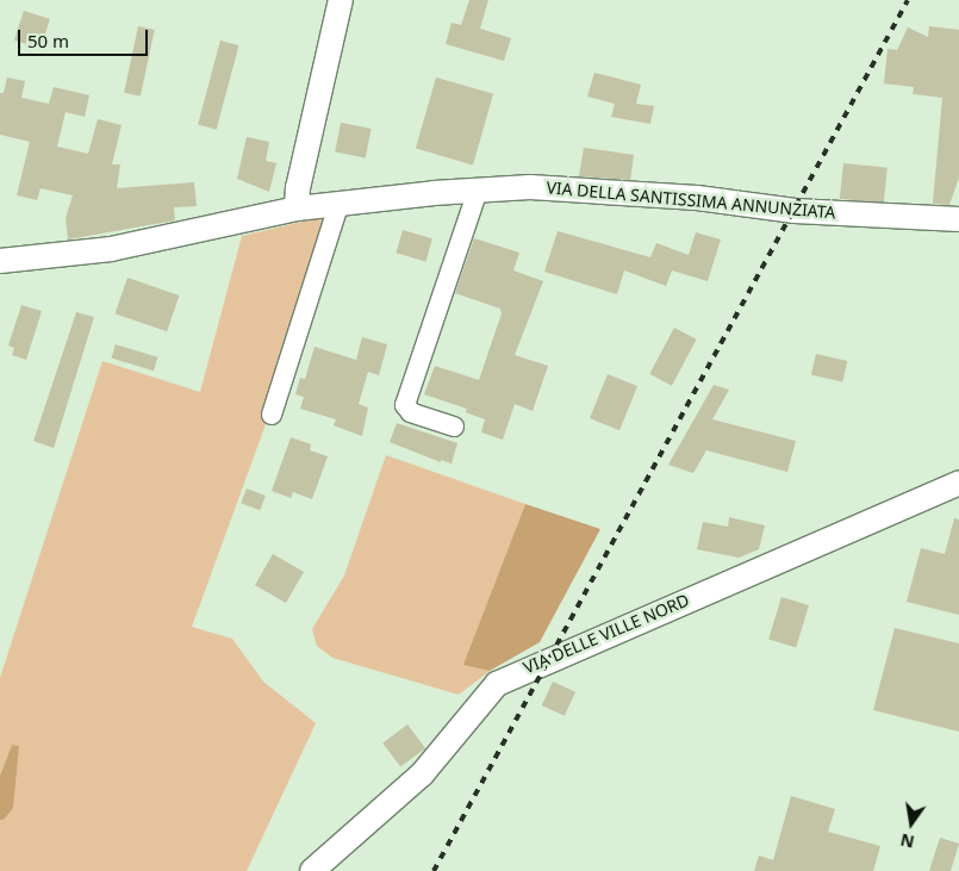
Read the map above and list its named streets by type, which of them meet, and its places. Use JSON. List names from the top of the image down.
{
  "streets": {
    "street": ["VIA DELLA SANTISSIMA ANNUNZIATA", "VIA DELLE VILLE NORD"]
  },
  "scale_bar": "50 m",
  "north": "bottom"
}
